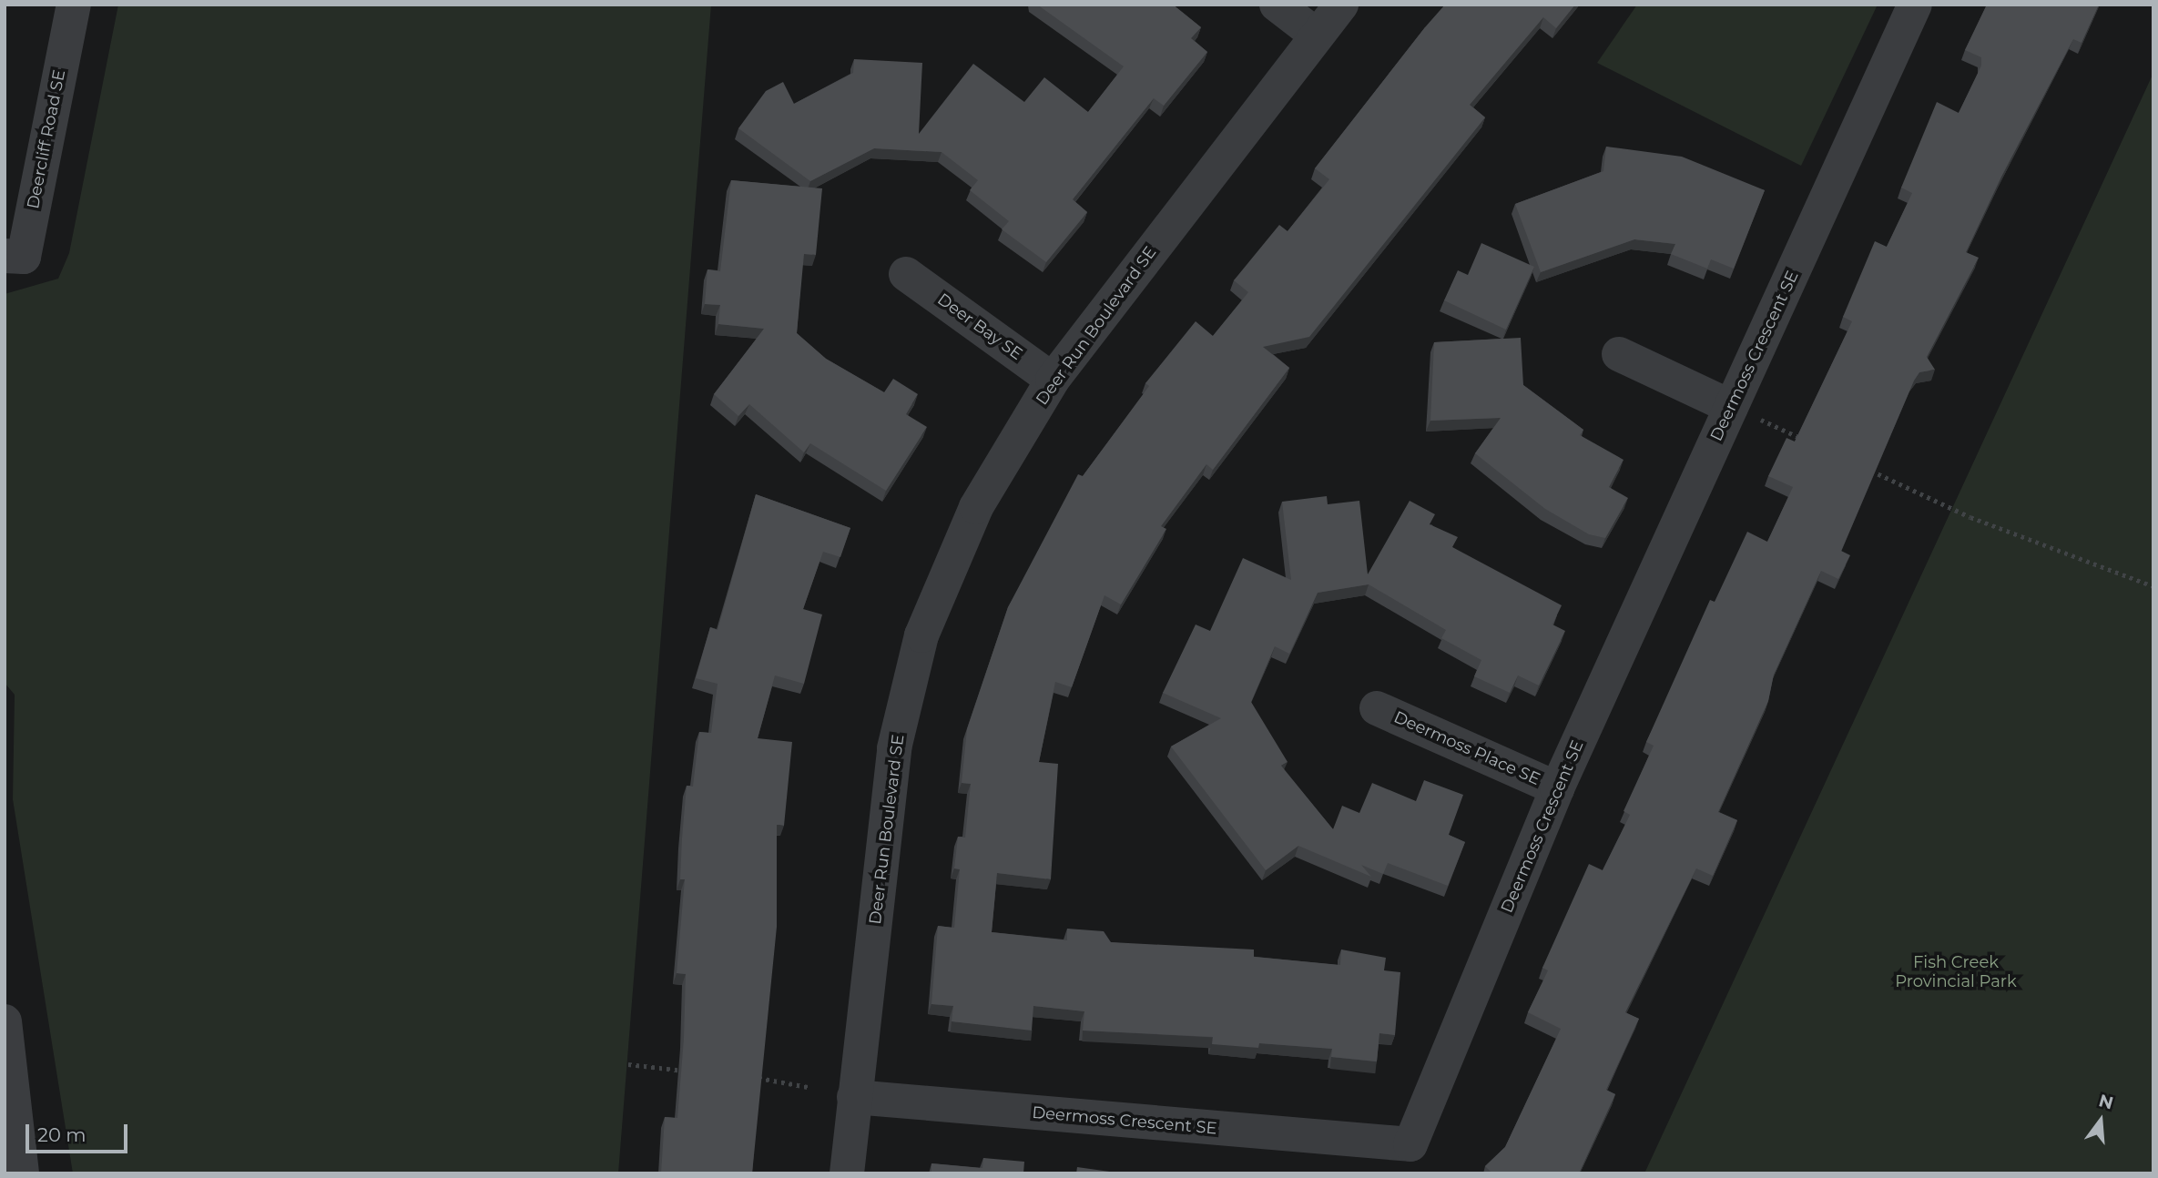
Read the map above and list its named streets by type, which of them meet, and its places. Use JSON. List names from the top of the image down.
{
  "streets": {
    "street": [
      "Deercliff Road SE",
      "Deer Run Boulevard SE",
      "Deer Bay SE",
      "Deermoss Crescent SE",
      "Deermoss Place SE"
    ]
  },
  "crossings": [
    ["Deer Run Boulevard SE", "Deer Bay SE"],
    ["Deer Run Boulevard SE", "Deermoss Crescent SE"],
    ["Deermoss Crescent SE", "Deermoss Place SE"]
  ],
  "parks": ["Fish Creek Provincial Park"],
  "scale_bar": "20 m",
  "north": "top"
}
